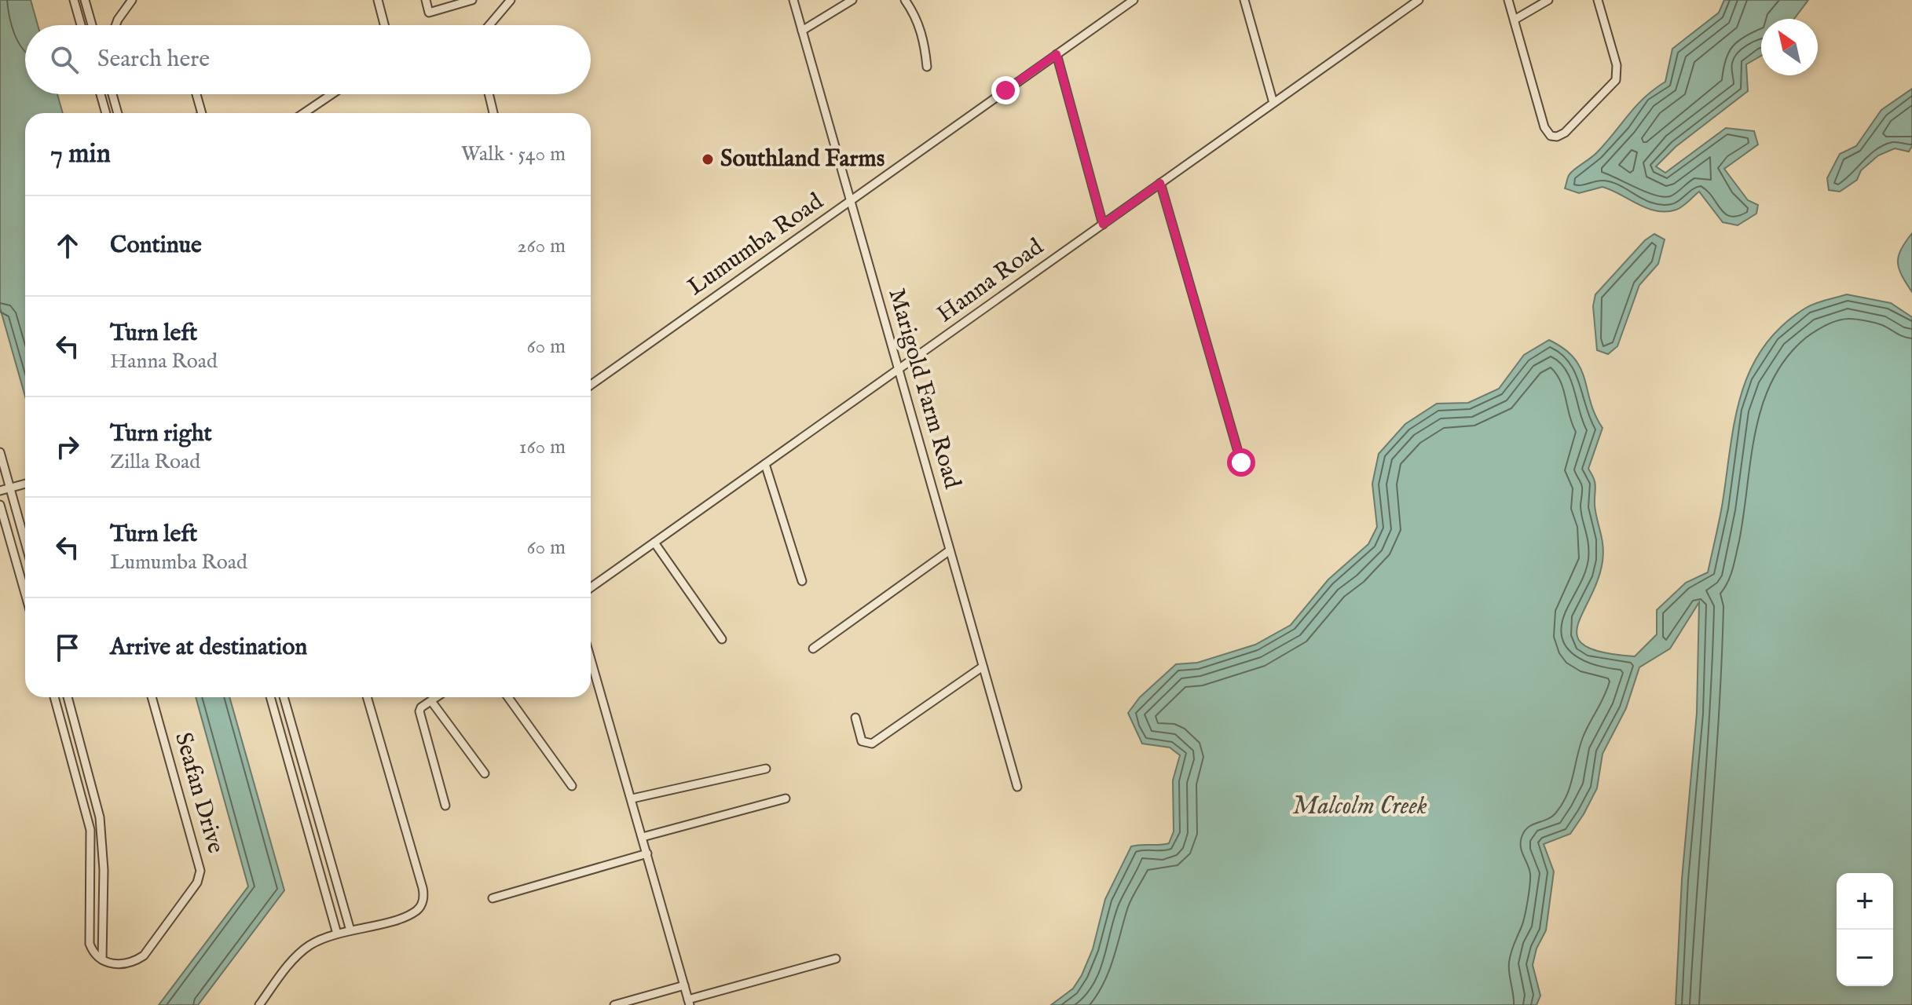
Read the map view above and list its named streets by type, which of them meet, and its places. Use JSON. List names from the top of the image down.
{
  "streets": {
    "street": [
      "Lumumba Road",
      "Hanna Road",
      "Marigold Farm Road",
      "Seafan Drive"
    ]
  },
  "crossings": [
    ["Lumumba Road", "Marigold Farm Road"],
    ["Hanna Road", "Marigold Farm Road"]
  ],
  "water": ["Malcolm Creek"],
  "places": ["Southland Farms"],
  "north": "top left",
  "page": {
    "search": "Search here",
    "heading": ["7 min", "Walk · 540 m"],
    "list": [
      ["Continue", "260 m"],
      ["Turn left", "Hanna Road", "60 m"],
      ["Turn right", "Zilla Road", "160 m"],
      ["Turn left", "Lumumba Road", "60 m"],
      "Arrive at destination"
    ],
    "map_buttons": ["+", "−"]
  }
}
